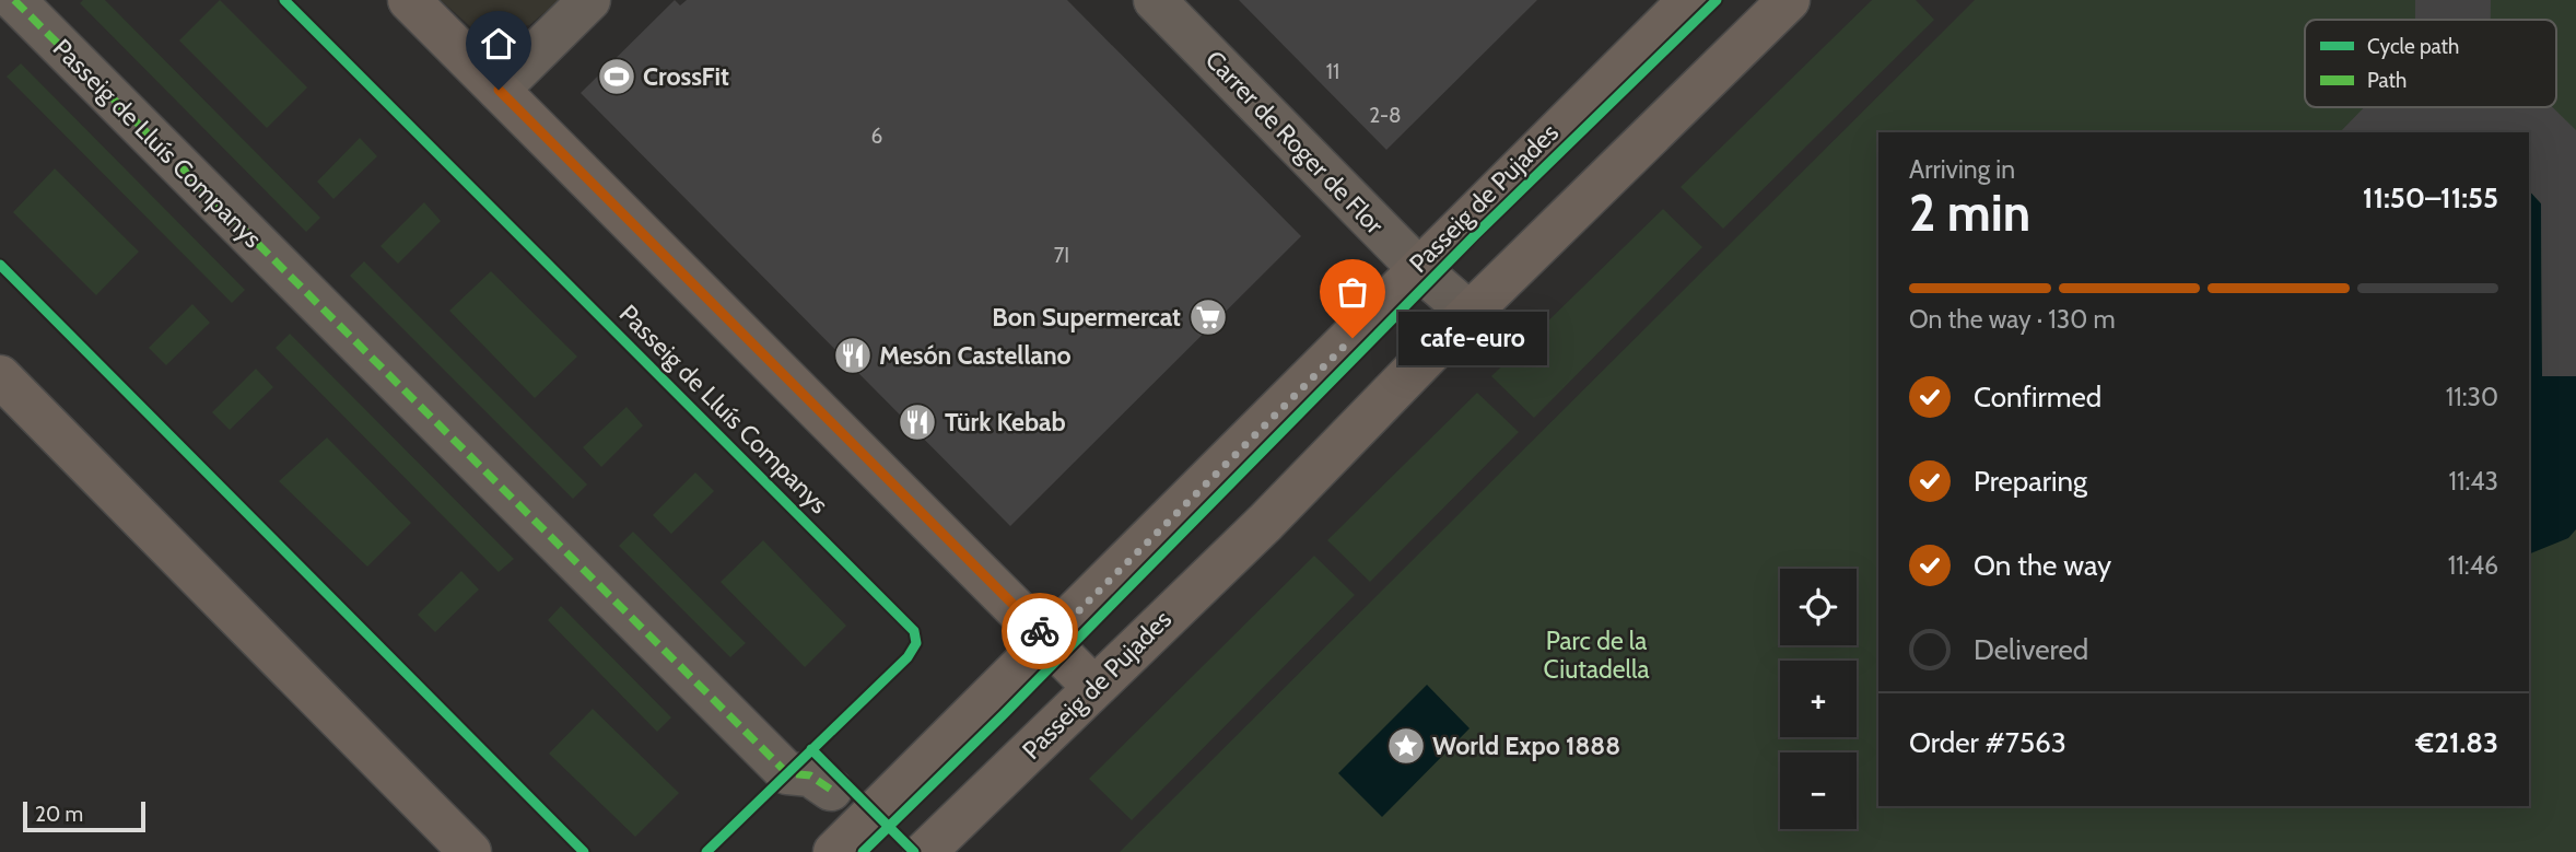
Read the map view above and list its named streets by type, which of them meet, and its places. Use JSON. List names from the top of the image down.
{
  "streets": {
    "street": ["Carrer de Roger de Flor", "Passeig de Lluís Companys", "Passeig de Pujades"]
  },
  "crossings": [
    ["Carrer de Roger de Flor", "Passeig de Pujades"]
  ],
  "parks": ["Parc de la Ciutadella"],
  "places": {
    "sports": ["CrossFit"],
    "supermarket": ["Bon Supermercat"],
    "other": ["cafe-euro"],
    "restaurant": ["Mesón Castellano", "Türk Kebab"],
    "place": ["World Expo 1888"]
  },
  "house_numbers": [
    "11",
    "2-8",
    "6",
    "7I"
  ],
  "legend": ["Cycle path", "Path"],
  "scale_bar": "20 m",
  "page": {
    "heading": ["2 min", "Arriving in", "11:50–11:55"],
    "panel": ["Order #7563", "€21.83"],
    "bar": "On the way · 130 m",
    "bubble": "cafe-euro",
    "list": [
      ["Confirmed", "11:30"],
      ["Preparing", "11:43"],
      ["On the way", "11:46"],
      "Delivered"
    ],
    "map_buttons": ["+", "−"],
    "scale": "20 m"
  }
}
